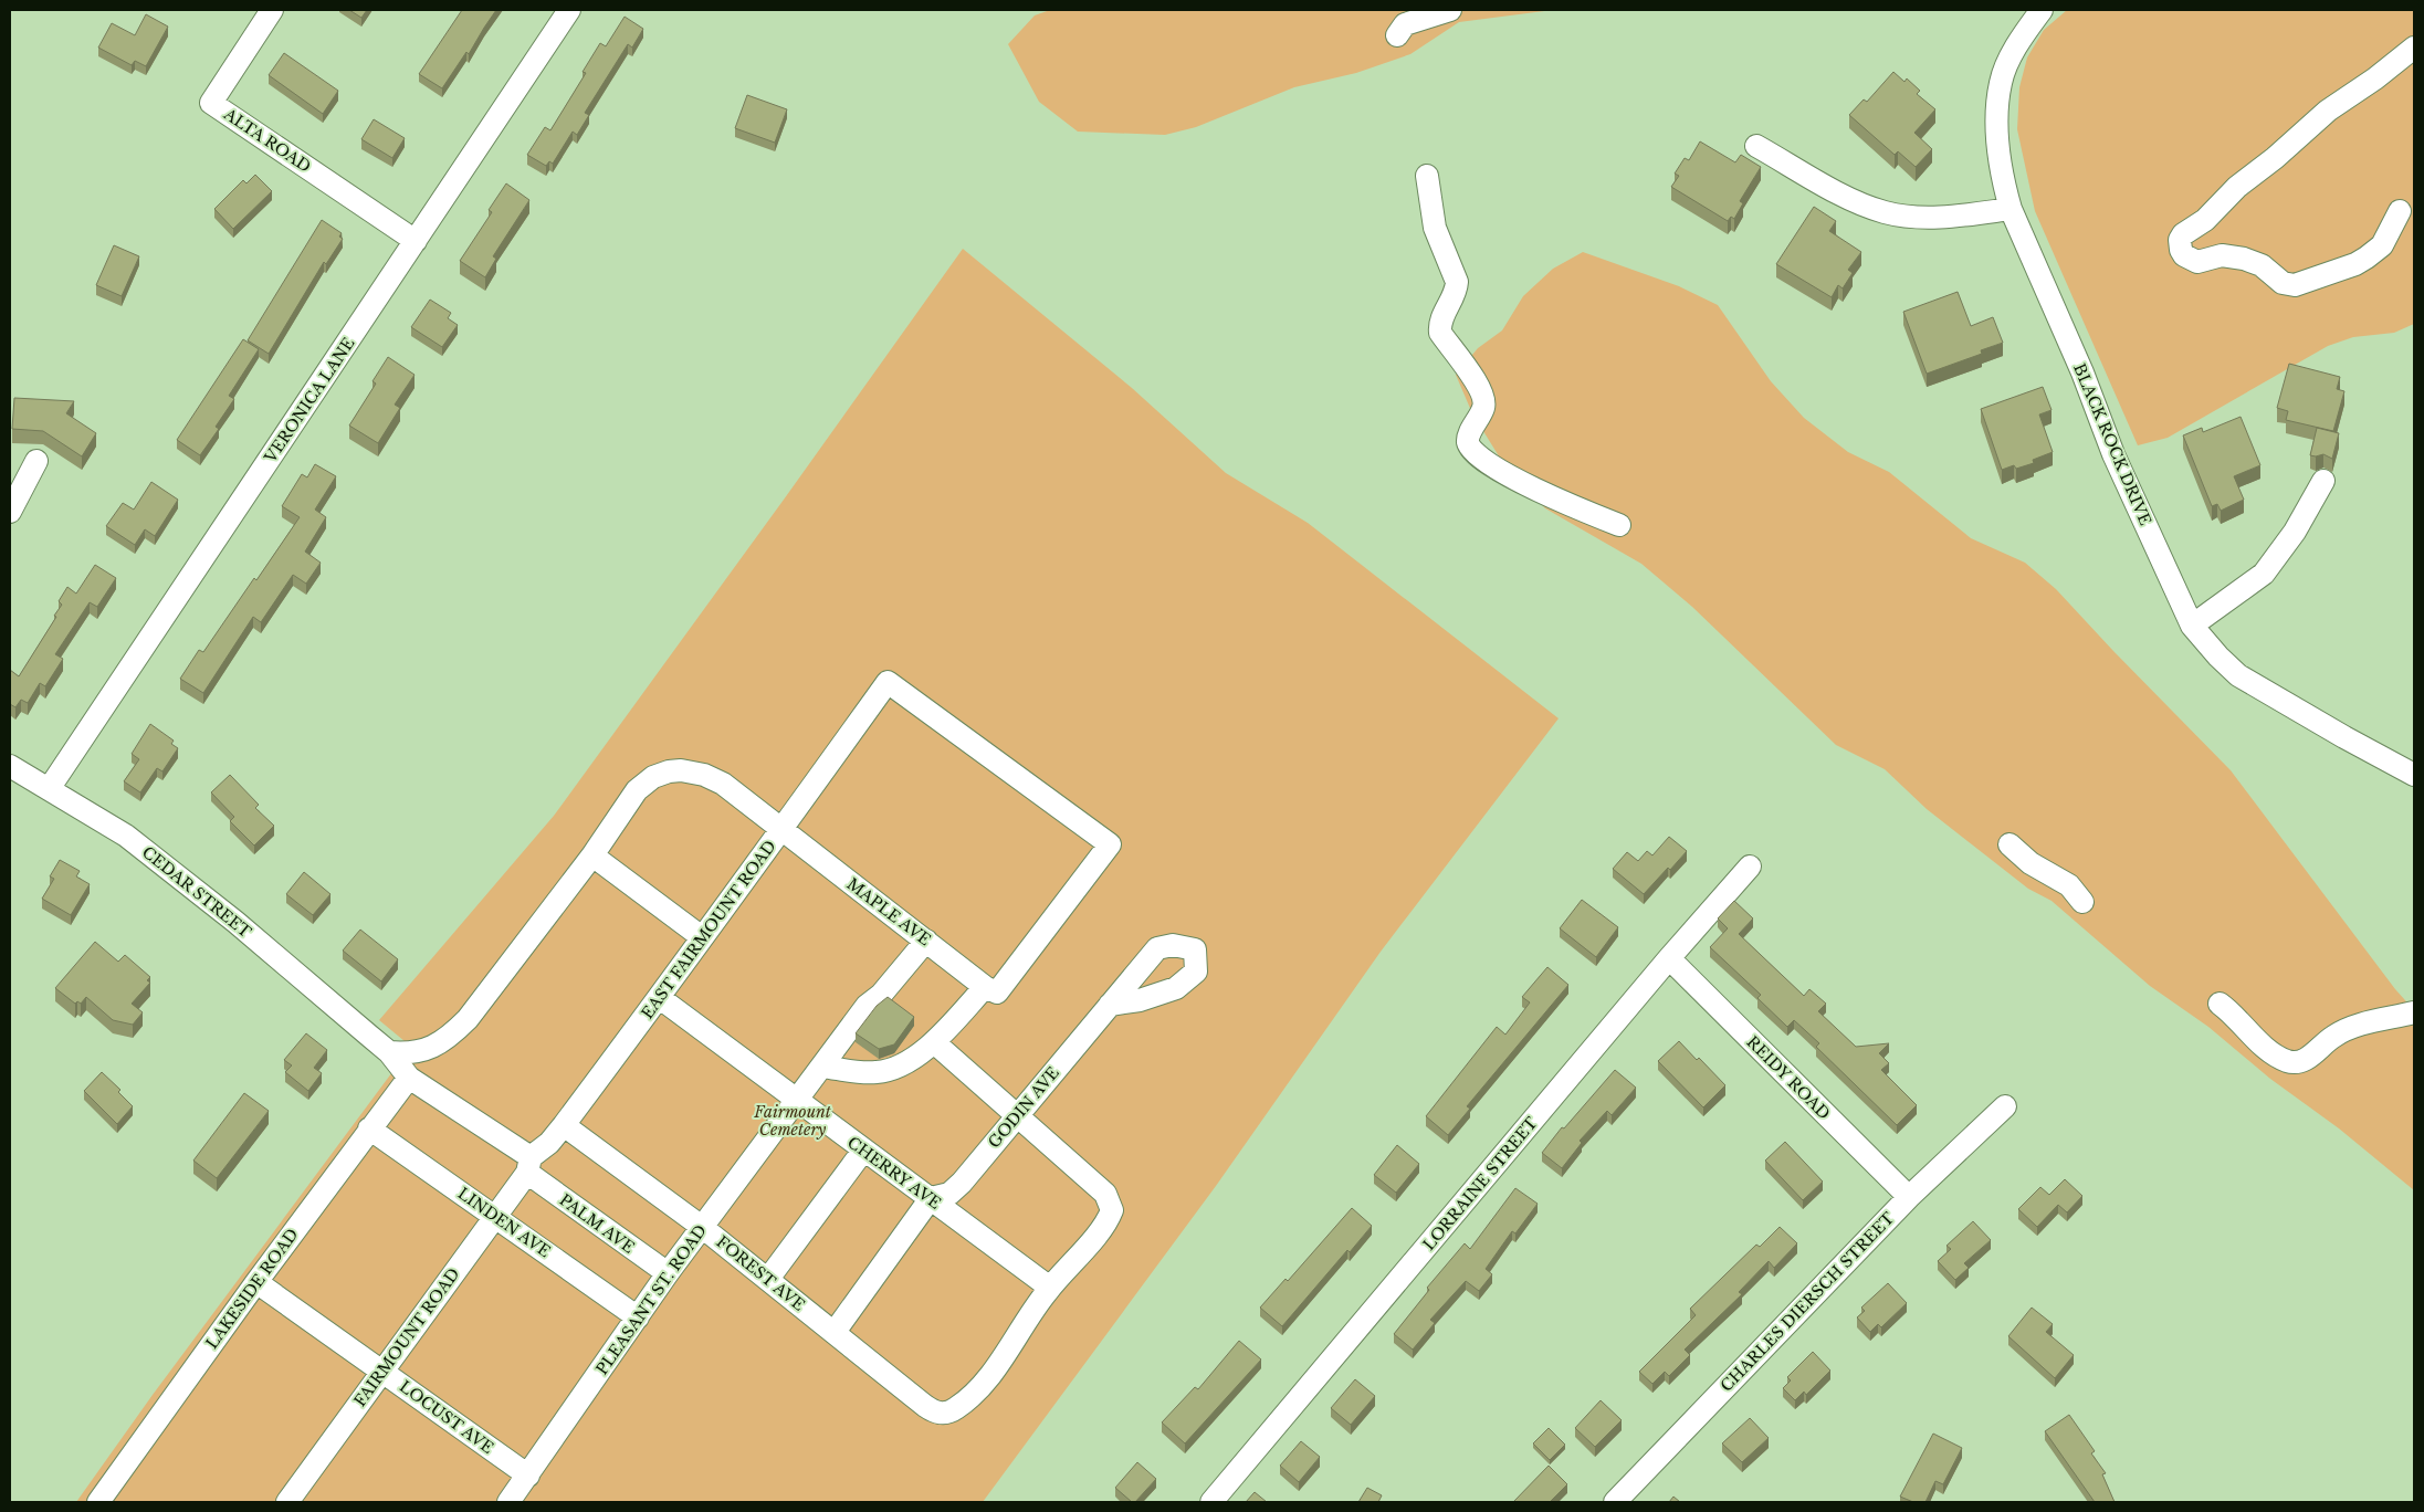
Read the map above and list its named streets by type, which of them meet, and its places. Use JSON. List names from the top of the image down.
{
  "streets": {
    "street": [
      "ALTA ROAD",
      "VERONICA LANE",
      "BLACK ROCK DRIVE",
      "CEDAR STREET",
      "MAPLE AVE",
      "EAST FAIRMOUNT ROAD",
      "REIDY ROAD",
      "GODIN AVE",
      "CHERRY AVE",
      "LORRAINE STREET",
      "LINDEN AVE",
      "PALM AVE",
      "FOREST AVE",
      "LAKESIDE ROAD",
      "PLEASANT ST. ROAD",
      "CHARLES DIERSCH STREET",
      "FAIRMOUNT ROAD",
      "LOCUST AVE"
    ]
  },
  "crossings": [
    ["ALTA ROAD", "VERONICA LANE"],
    ["VERONICA LANE", "CEDAR STREET"],
    ["CEDAR STREET", "MAPLE AVE"],
    ["CEDAR STREET", "PALM AVE"],
    ["CEDAR STREET", "LAKESIDE ROAD"],
    ["MAPLE AVE", "EAST FAIRMOUNT ROAD"],
    ["MAPLE AVE", "PLEASANT ST. ROAD"],
    ["EAST FAIRMOUNT ROAD", "CHERRY AVE"],
    ["EAST FAIRMOUNT ROAD", "PALM AVE"],
    ["EAST FAIRMOUNT ROAD", "FOREST AVE"],
    ["EAST FAIRMOUNT ROAD", "FAIRMOUNT ROAD"],
    ["REIDY ROAD", "LORRAINE STREET"],
    ["REIDY ROAD", "CHARLES DIERSCH STREET"],
    ["GODIN AVE", "CHERRY AVE"],
    ["CHERRY AVE", "FOREST AVE"],
    ["CHERRY AVE", "PLEASANT ST. ROAD"],
    ["LINDEN AVE", "LAKESIDE ROAD"],
    ["LINDEN AVE", "PLEASANT ST. ROAD"],
    ["LINDEN AVE", "FAIRMOUNT ROAD"],
    ["PALM AVE", "LAKESIDE ROAD"],
    ["PALM AVE", "PLEASANT ST. ROAD"],
    ["PALM AVE", "FAIRMOUNT ROAD"],
    ["FOREST AVE", "PLEASANT ST. ROAD"],
    ["LAKESIDE ROAD", "LOCUST AVE"],
    ["PLEASANT ST. ROAD", "LOCUST AVE"],
    ["FAIRMOUNT ROAD", "LOCUST AVE"]
  ],
  "parks": ["Fairmount Cemetery"]
}
